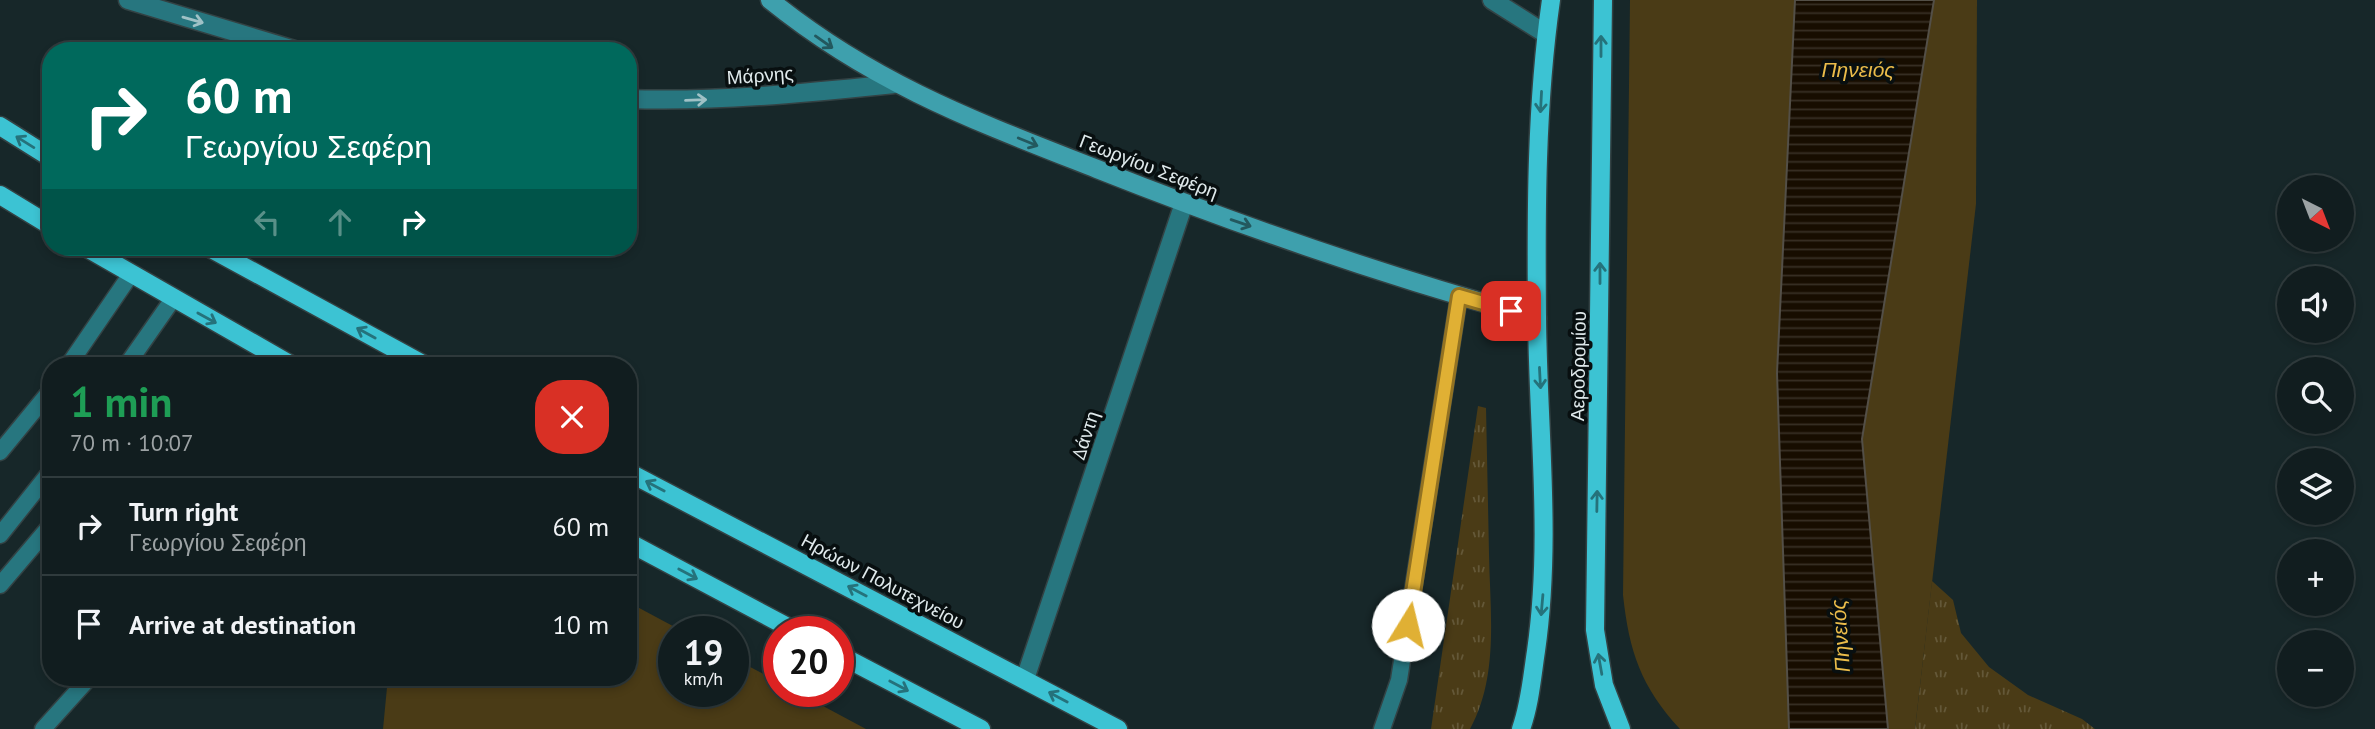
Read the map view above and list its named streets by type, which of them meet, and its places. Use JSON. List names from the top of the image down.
{
  "streets": {
    "main road": ["Αεροδρομίου", "Ηρώων Πολυτεχνείου"],
    "street": ["Μάρνης", "Γεωργίου Σεφέρη", "Δάντη"]
  },
  "crossings": [
    ["Μάρνης", "Γεωργίου Σεφέρη"],
    ["Γεωργίου Σεφέρη", "Αεροδρομίου"],
    ["Γεωργίου Σεφέρη", "Δάντη"],
    ["Δάντη", "Ηρώων Πολυτεχνείου"]
  ],
  "one_way": ["Μάρνης", "Γεωργίου Σεφέρη"],
  "water": ["Πηνειός"],
  "north": "bottom right",
  "page": {
    "turn": ["60 m", "Γεωργίου Σεφέρη"],
    "map_buttons": ["+", "−"],
    "heading": ["1 min", "70 m · 10:07"],
    "list": [
      {
        "name": "Turn right",
        "note": "Γεωργίου Σεφέρη",
        "value": "60 m"
      },
      {
        "name": "Arrive at destination",
        "value": "10 m"
      }
    ],
    "speed": "19 km/h",
    "limit": "20"
  }
}
